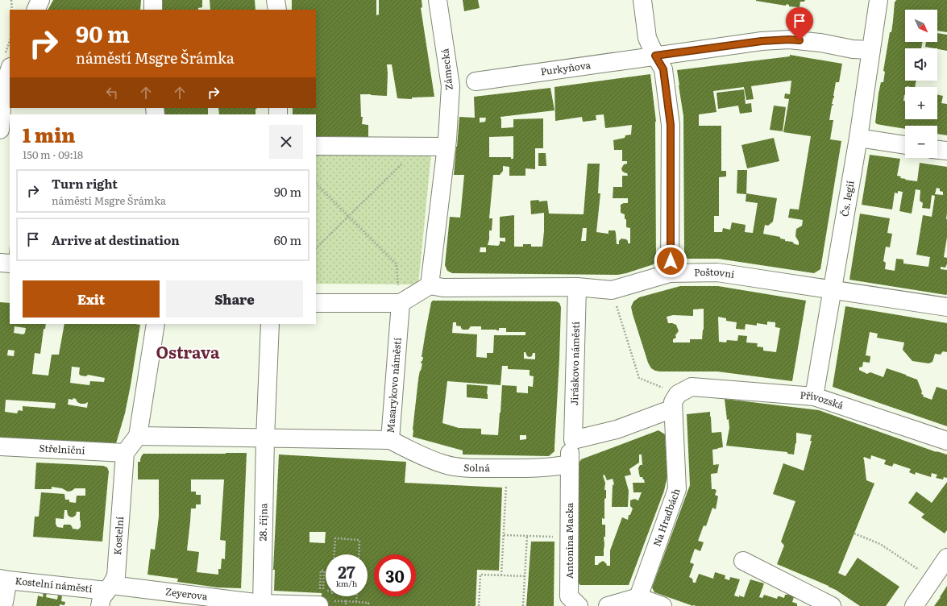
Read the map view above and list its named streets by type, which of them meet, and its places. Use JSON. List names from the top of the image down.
{
  "streets": {
    "street": [
      "Purkyňova",
      "Zámecká",
      "Čs. legií",
      "Poštovní",
      "Jiráskovo náměstí",
      "Masarykovo náměstí",
      "Přívozská",
      "Střelniční",
      "Solná",
      "Na Hradbách",
      "28. října",
      "Kostelní",
      "Antonína Macka",
      "Kostelní náměstí",
      "Zeyerova"
    ]
  },
  "crossings": [
    ["Purkyňova", "Čs. legií"],
    ["Čs. legií", "Poštovní"],
    ["Čs. legií", "Přívozská"],
    ["Poštovní", "Jiráskovo náměstí"],
    ["Jiráskovo náměstí", "Solná"],
    ["Jiráskovo náměstí", "Antonína Macka"],
    ["Masarykovo náměstí", "Solná"],
    ["Masarykovo náměstí", "28. října"],
    ["Přívozská", "Na Hradbách"],
    ["Střelniční", "Kostelní"],
    ["Solná", "Antonína Macka"],
    ["28. října", "Zeyerova"],
    ["Kostelní", "Kostelní náměstí"],
    ["Kostelní", "Zeyerova"],
    ["Kostelní náměstí", "Zeyerova"]
  ],
  "districts": ["Ostrava"],
  "north": "bottom right",
  "page": {
    "map_buttons": ["+", "−"],
    "turn": ["90 m", "náměstí Msgre Šrámka"],
    "heading": ["1 min", "150 m · 09:18"],
    "list": [
      {
        "name": "Turn right",
        "note": "náměstí Msgre Šrámka",
        "value": "90 m"
      },
      {
        "name": "Arrive at destination",
        "value": "60 m"
      }
    ],
    "buttons": ["Exit", "Share"],
    "speed": "27 km/h",
    "limit": "30"
  }
}
